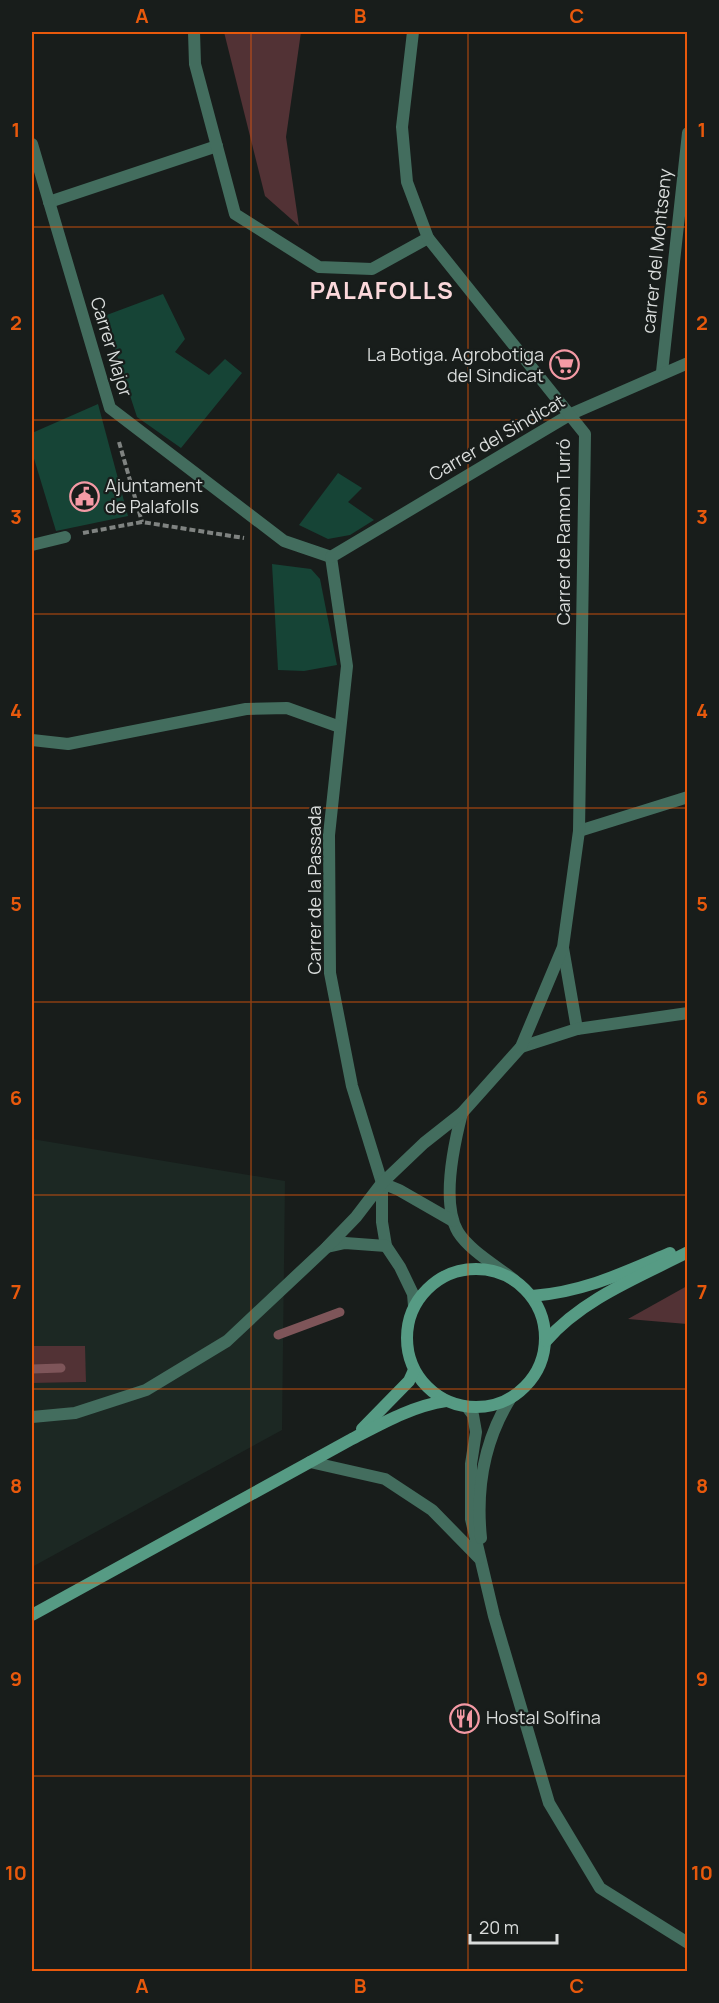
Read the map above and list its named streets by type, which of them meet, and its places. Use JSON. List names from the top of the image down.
{
  "streets": {
    "street": [
      "carrer del Montseny",
      "Carrer Major",
      "Carrer del Sindicat",
      "Carrer de Ramon Turró",
      "Carrer de la Passada"
    ]
  },
  "crossings": [
    ["carrer del Montseny", "Carrer del Sindicat"],
    ["Carrer Major", "Carrer del Sindicat"],
    ["Carrer Major", "Carrer de la Passada"],
    ["Carrer del Sindicat", "Carrer de Ramon Turró"],
    ["Carrer del Sindicat", "Carrer de la Passada"],
    ["Carrer de Ramon Turró", "Carrer de la Passada"]
  ],
  "districts": ["PALAFOLLS"],
  "places": {
    "supermarket": ["La Botiga. Agrobotiga del Sindicat"],
    "public building": ["Ajuntament de Palafolls"],
    "restaurant": ["Hostal Solfina"]
  },
  "scale_bar": "20 m",
  "grid": {
    "columns": ["A", "B", "C"],
    "rows": [
      "1",
      "2",
      "3",
      "4",
      "5",
      "6",
      "7",
      "8",
      "9",
      "10"
    ]
  }
}
